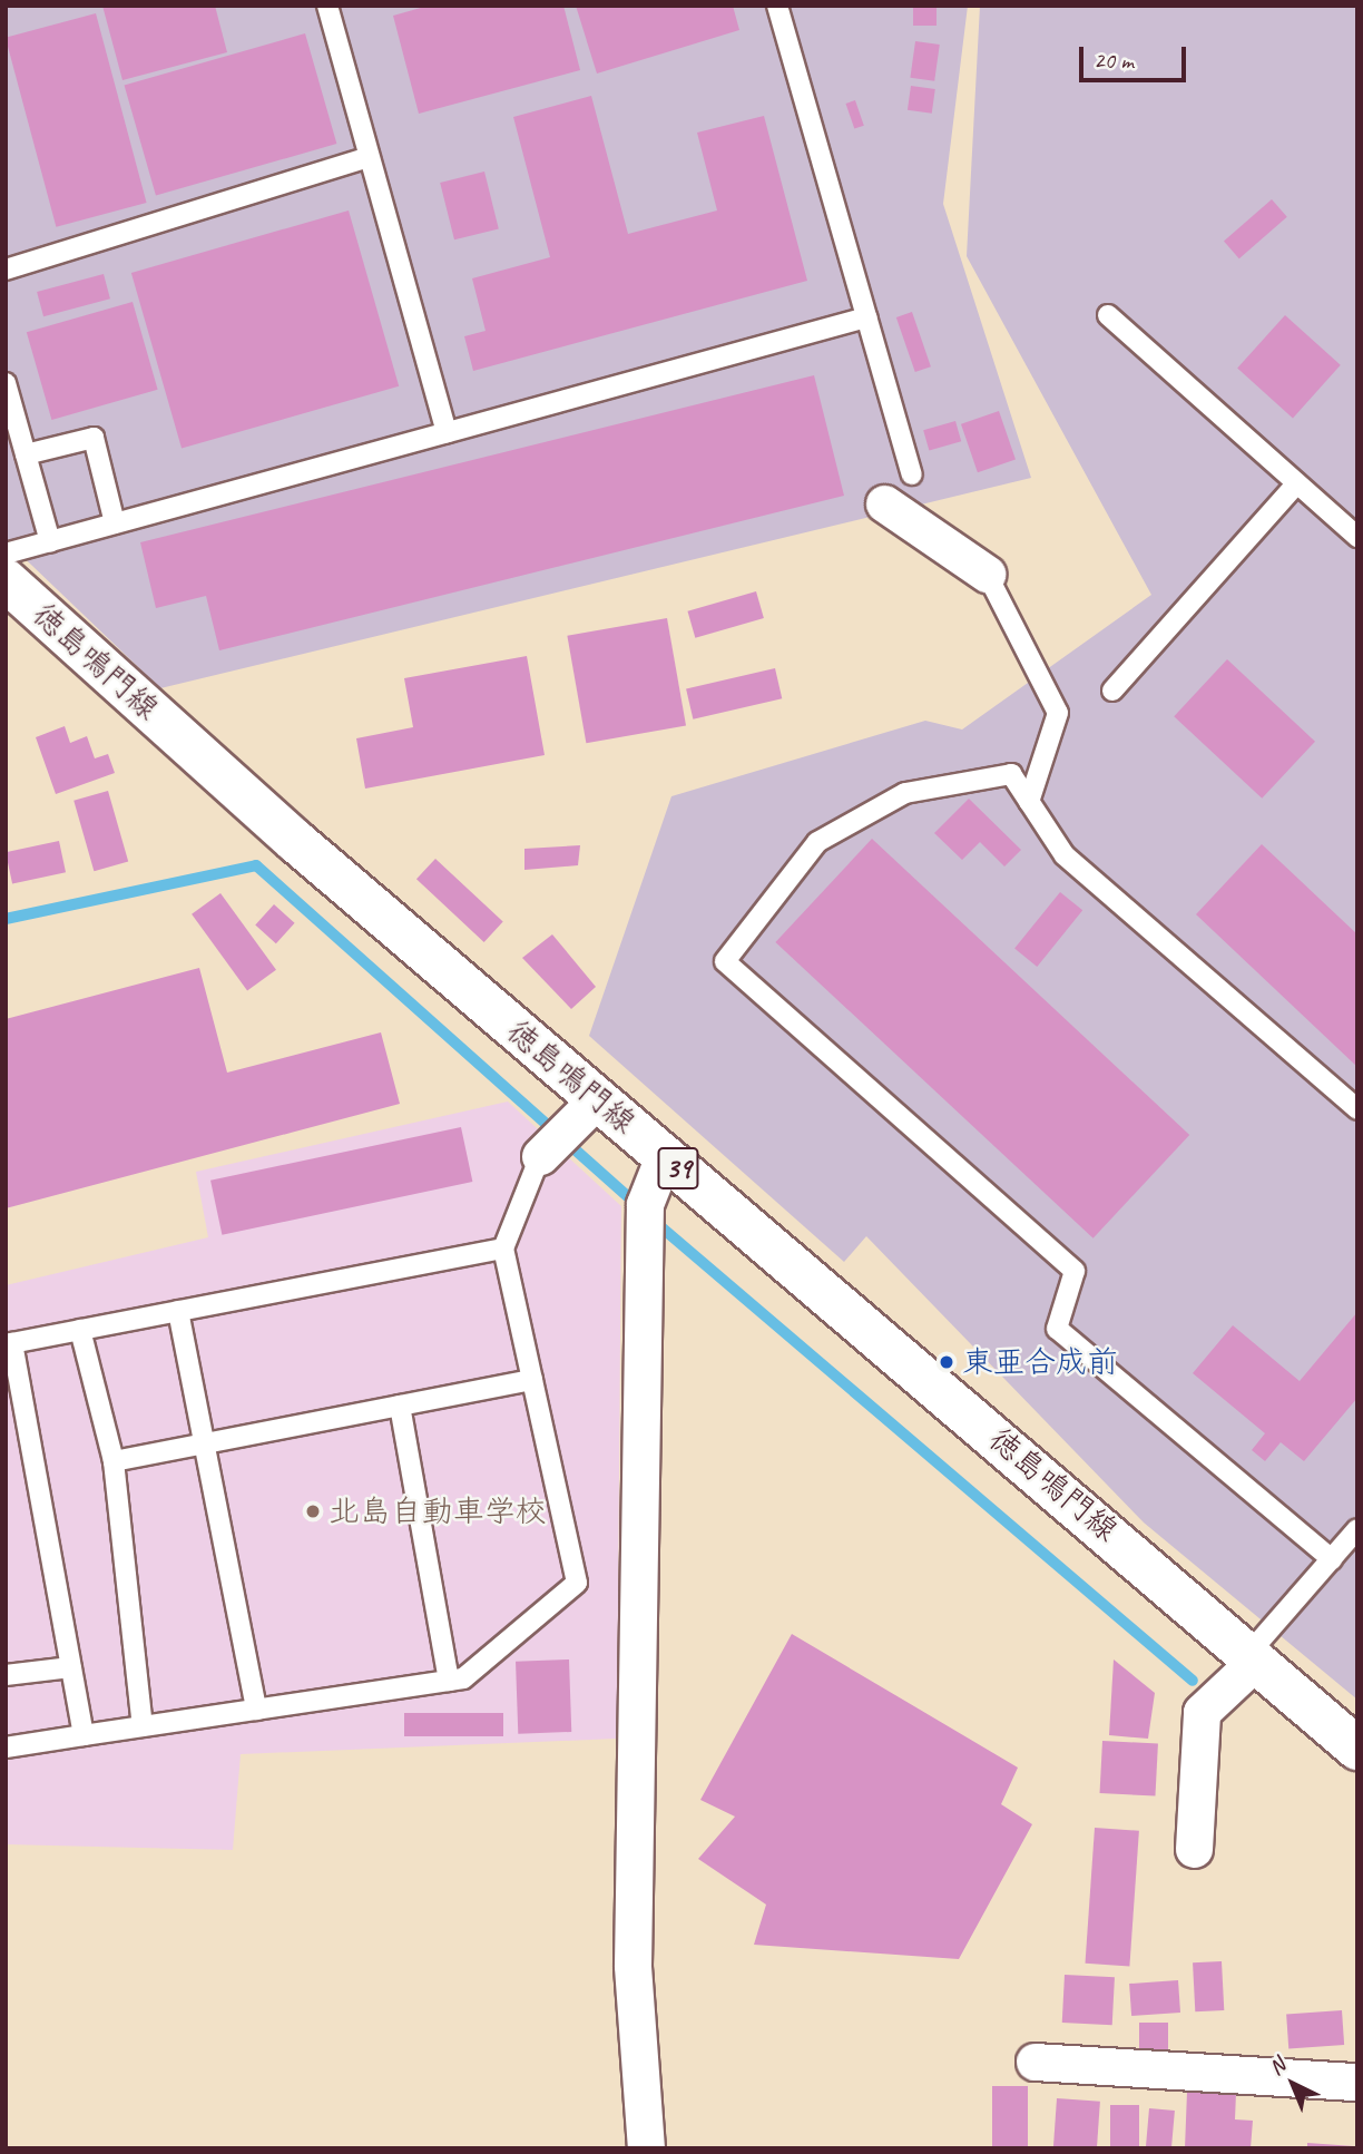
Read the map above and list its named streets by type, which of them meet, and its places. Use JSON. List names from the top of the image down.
{
  "streets": {
    "main road": ["徳島鳴門線", "39"]
  },
  "places": ["東亜合成前", "北島自動車学校"],
  "scale_bar": "20 m",
  "north": "top left"
}
